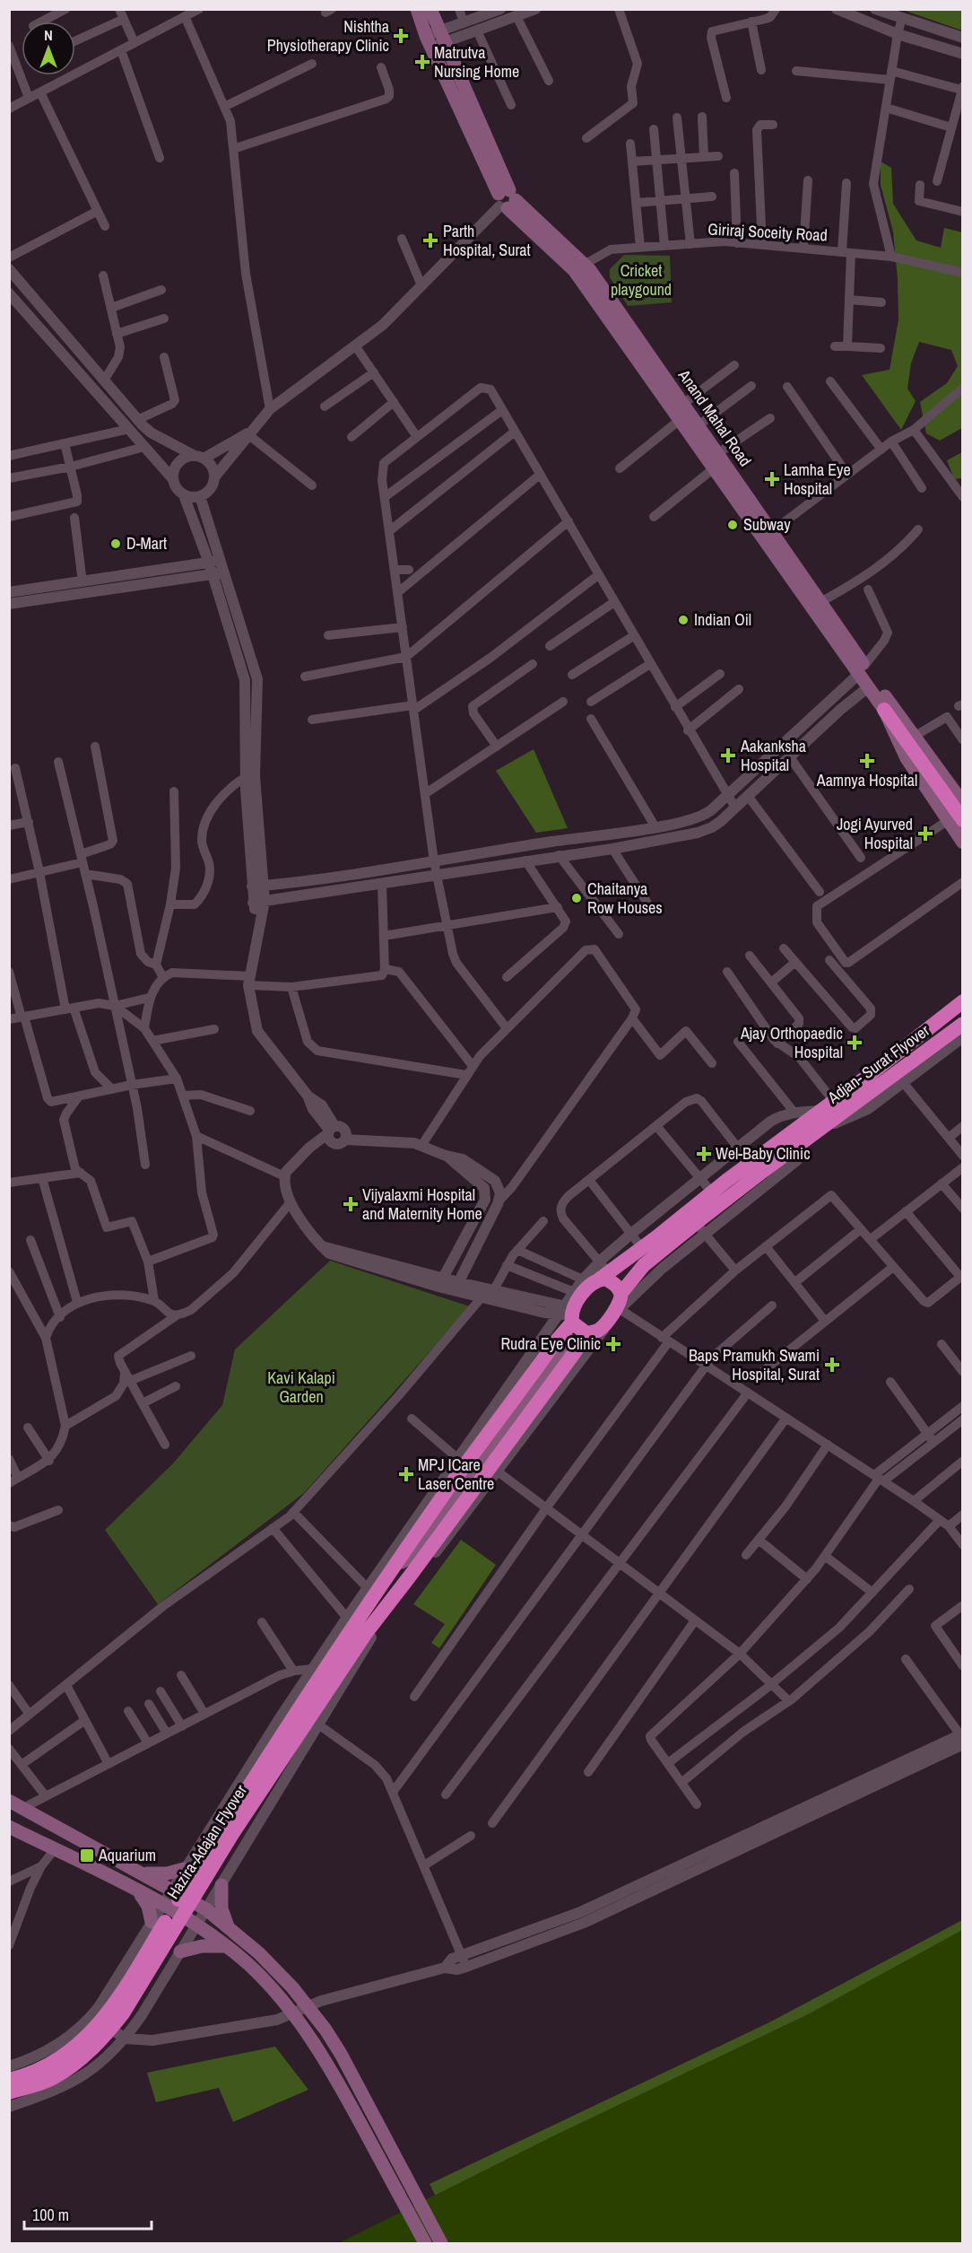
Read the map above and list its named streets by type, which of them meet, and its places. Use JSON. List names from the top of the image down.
{
  "streets": {
    "highway": ["Adjan- Surat Flyover", "Hazira-Adajan Flyover"],
    "main road": ["Anand Mahal Road"],
    "street": ["Giriraj Soceity Road"]
  },
  "crossings": [
    ["Giriraj Soceity Road", "Anand Mahal Road"],
    ["Adjan- Surat Flyover", "Hazira-Adajan Flyover"]
  ],
  "parks": ["Cricket playgound", "Kavi Kalapi Garden"],
  "places": {
    "health": [
      "Nishtha Physiotherapy Clinic",
      "Matrutva Nursing Home",
      "Parth Hospital, Surat",
      "Lamha Eye Hospital",
      "Aakanksha Hospital",
      "Aamnya Hospital",
      "Jogi Ayurved Hospital",
      "Ajay Orthopaedic Hospital",
      "Wel-Baby Clinic",
      "Vijyalaxmi Hospital and Maternity Home",
      "Rudra Eye Clinic",
      "Baps Pramukh Swami Hospital, Surat",
      "MPJ ICare Laser Centre"
    ],
    "other": [
      "Subway",
      "D-Mart",
      "Indian Oil",
      "Chaitanya Row Houses"
    ],
    "transit": ["Aquarium"]
  },
  "scale_bar": "100 m",
  "north": "top"
}
